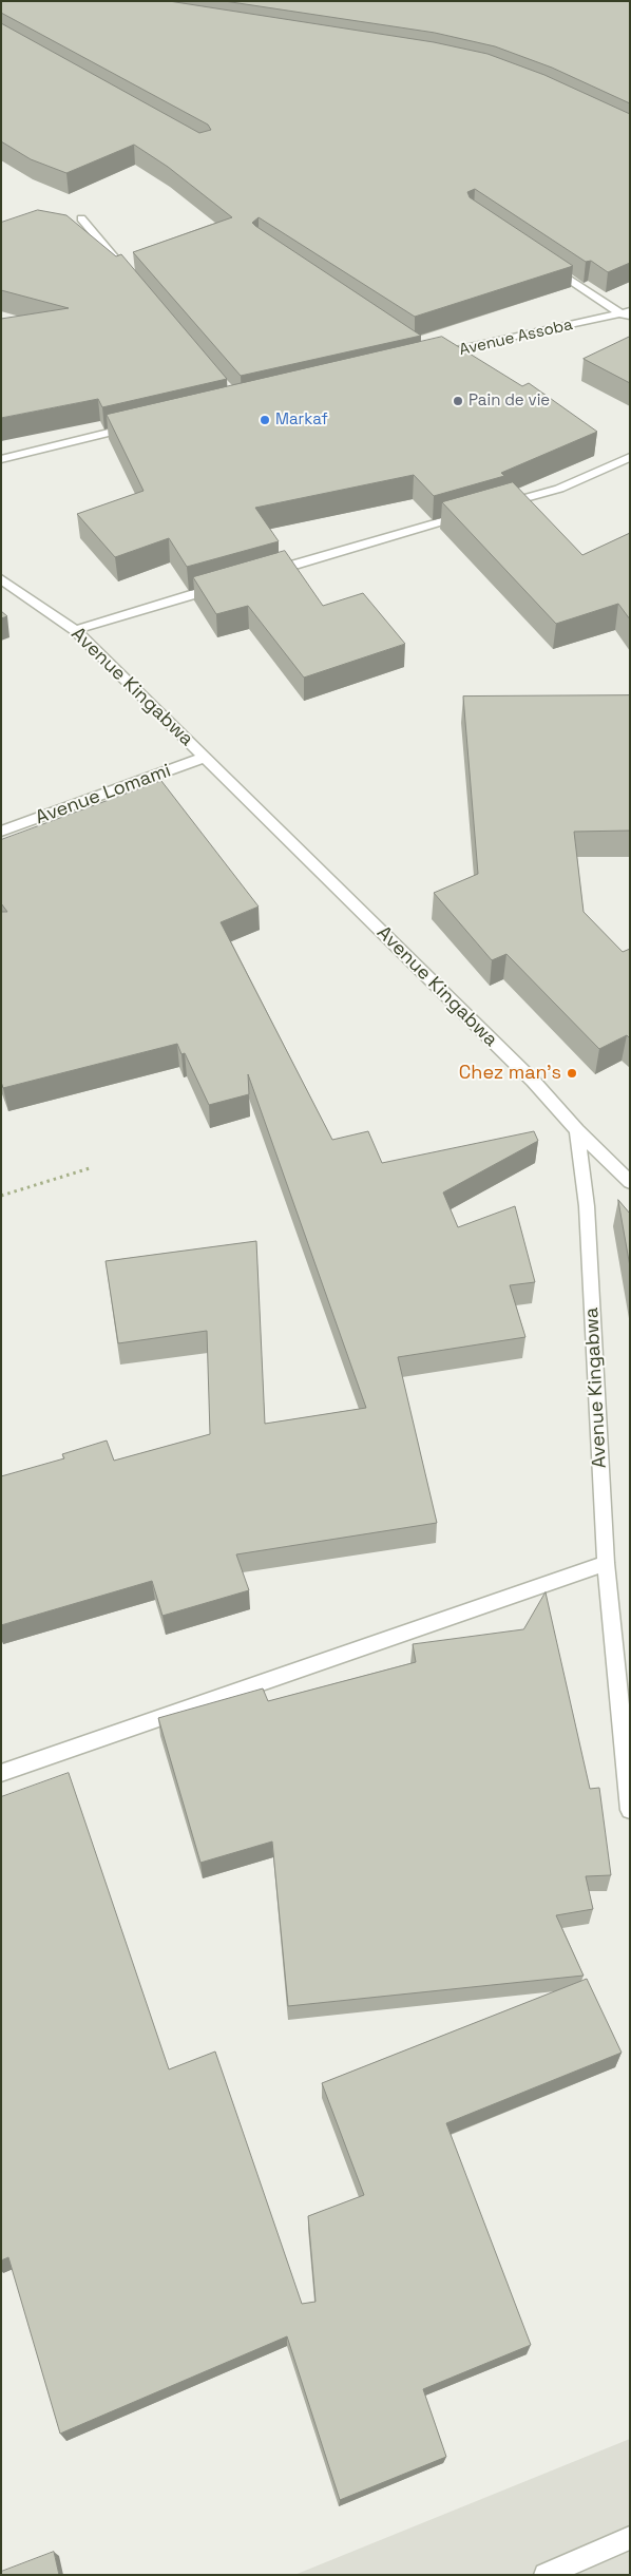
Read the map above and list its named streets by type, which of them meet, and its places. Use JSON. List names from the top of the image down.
{
  "streets": {
    "street": ["Avenue Assoba", "Avenue Kingabwa", "Avenue Lomami"]
  },
  "crossings": [
    ["Avenue Kingabwa", "Avenue Lomami"]
  ],
  "places": ["Pain de vie", "Markaf", "Chez man's"]
}
